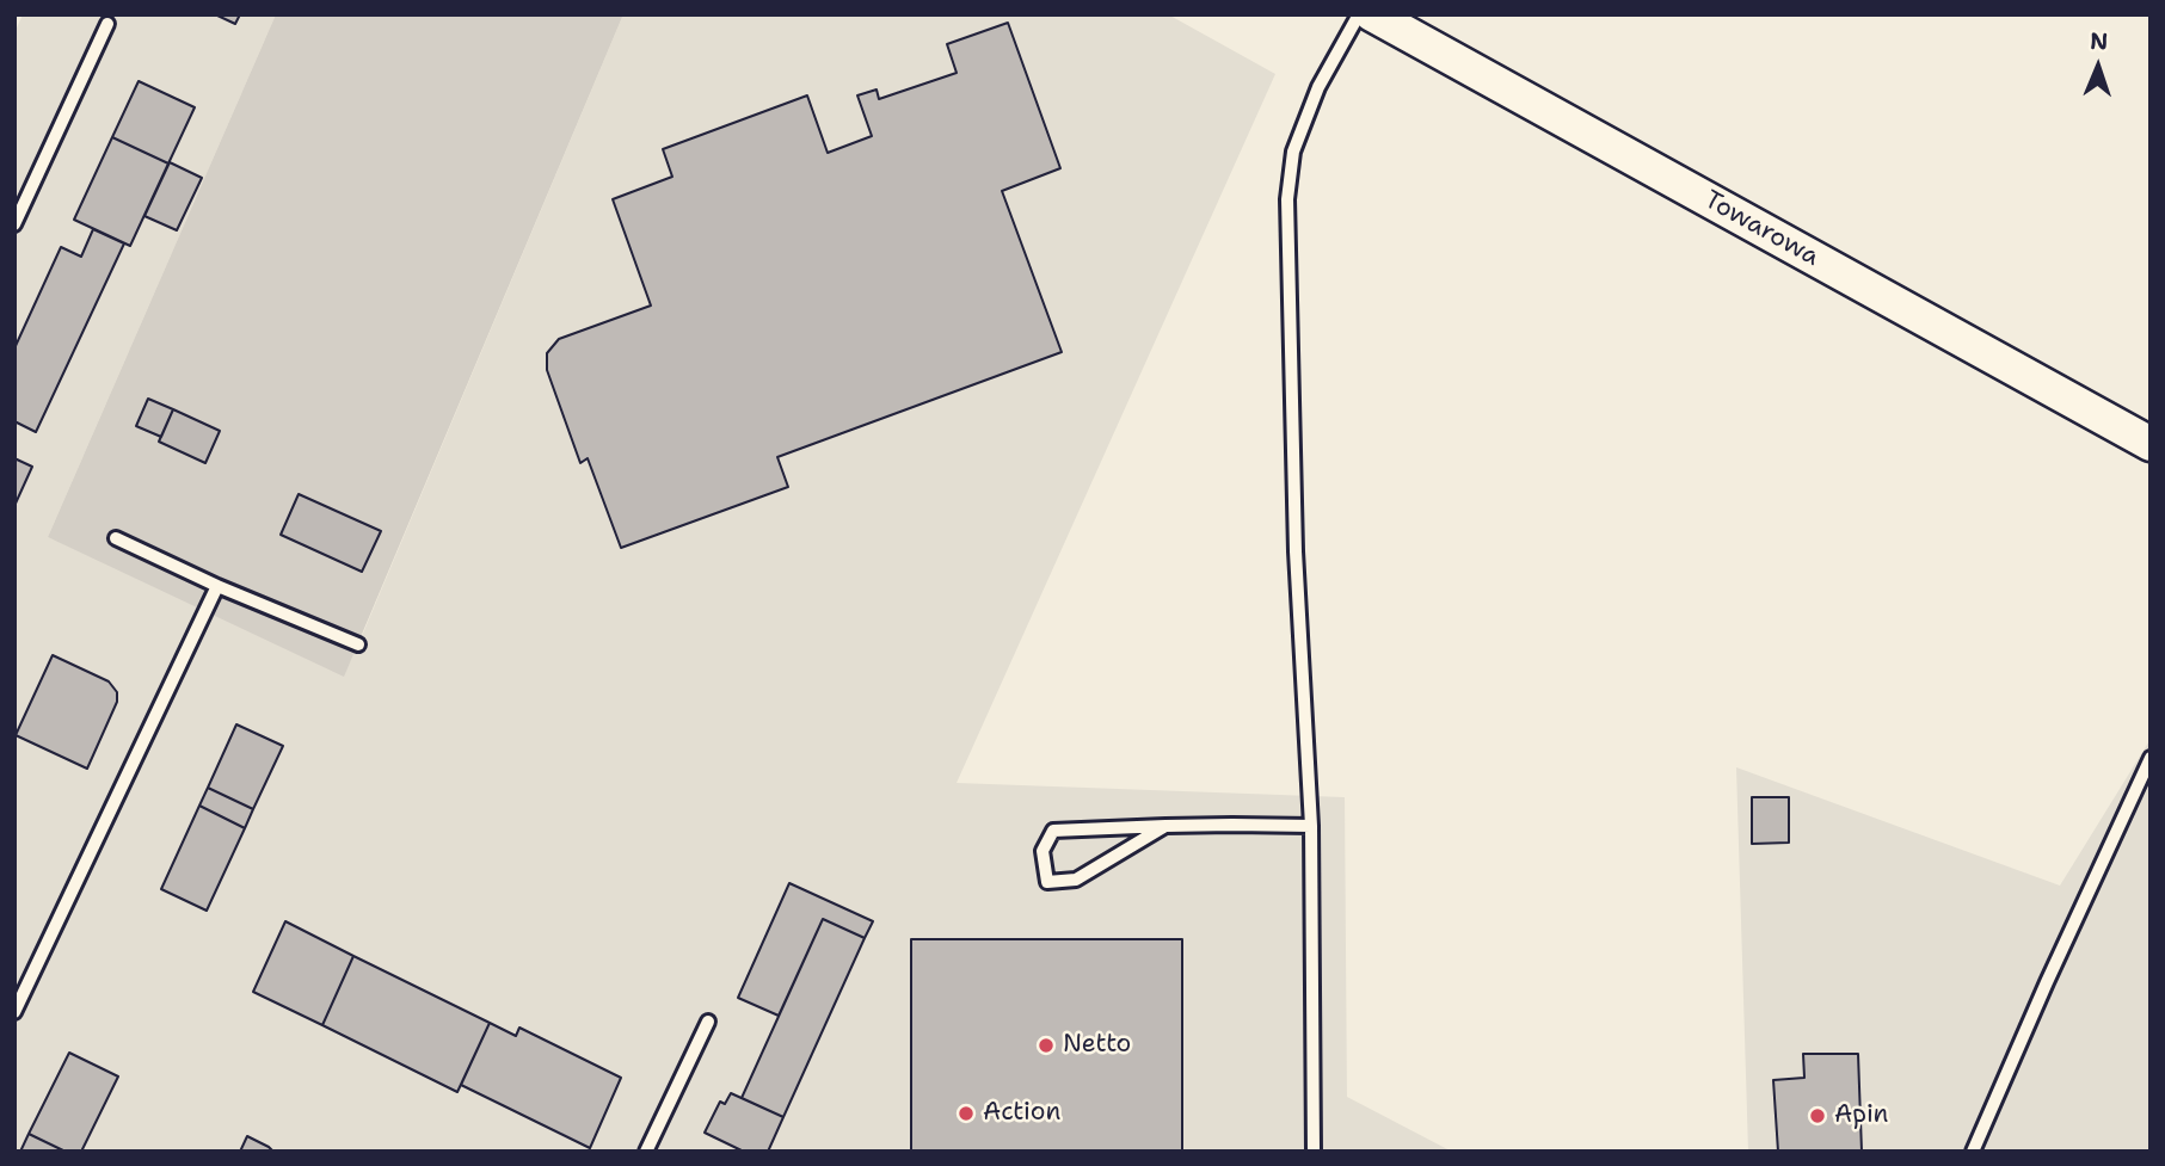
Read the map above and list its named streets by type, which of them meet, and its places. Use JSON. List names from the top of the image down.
{
  "streets": {
    "street": ["Towarowa"]
  },
  "places": ["Netto", "Action", "Apin"],
  "north": "top"
}
